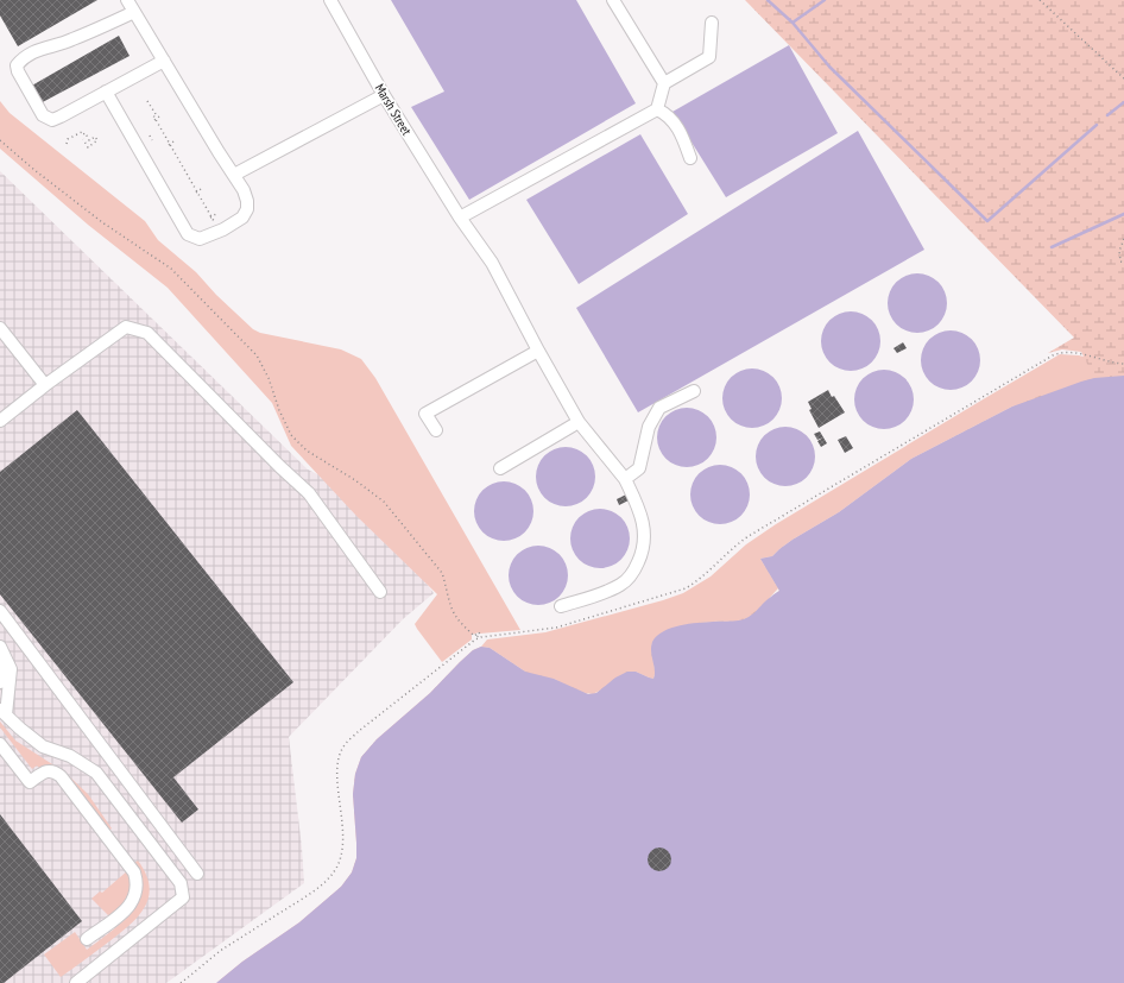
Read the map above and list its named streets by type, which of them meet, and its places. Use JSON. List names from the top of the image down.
{
  "streets": {
    "street": ["Marsh Street"]
  }
}
